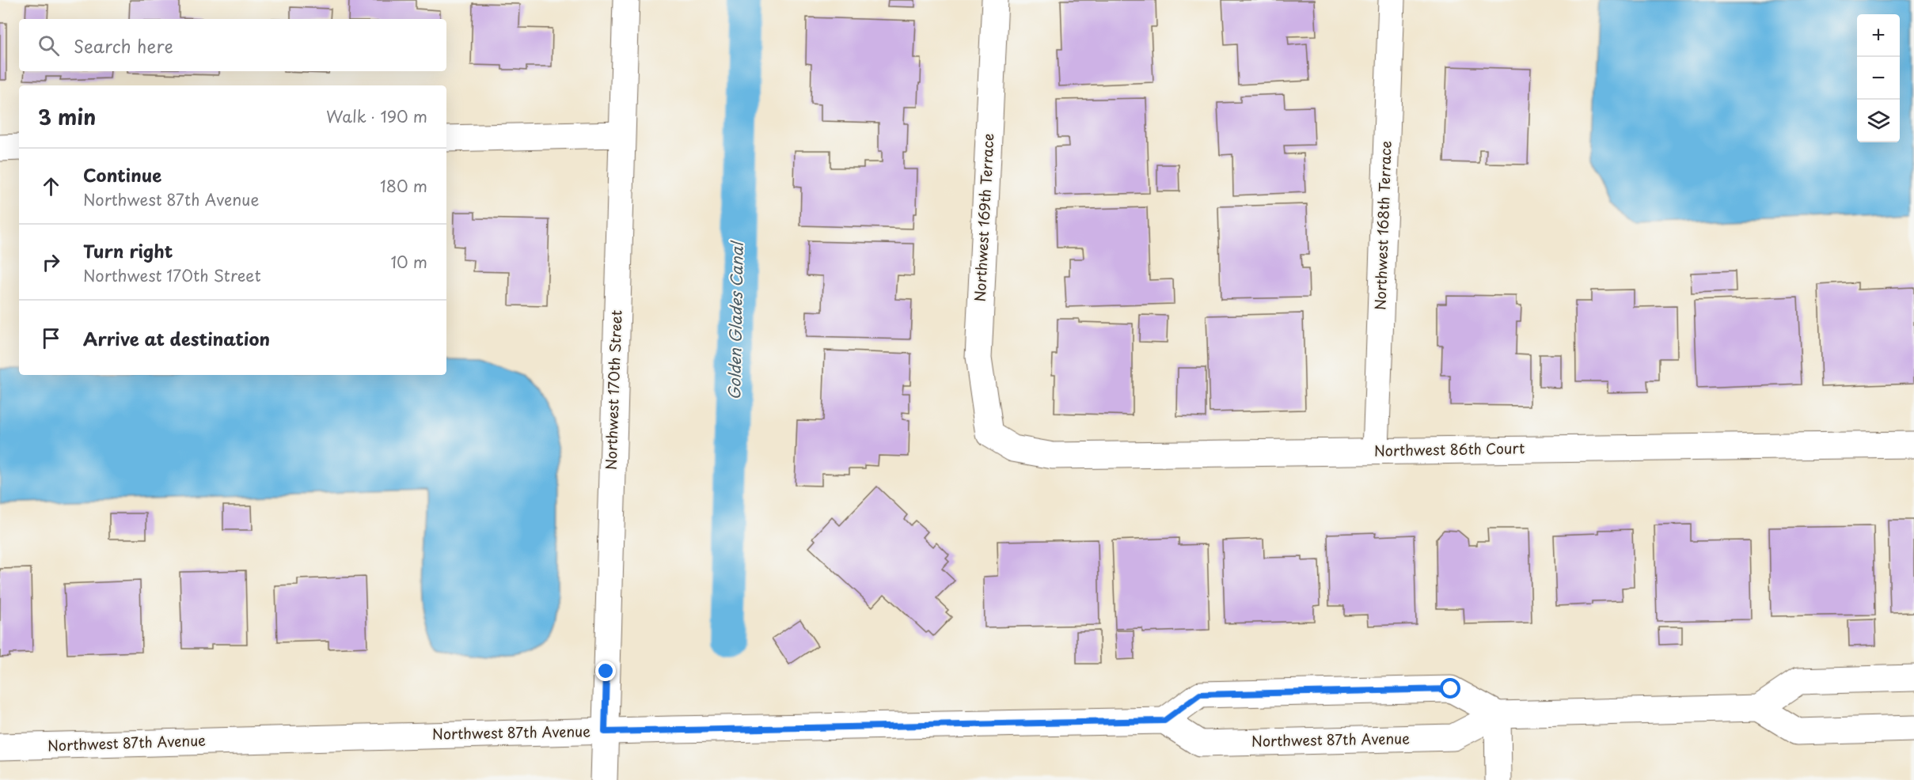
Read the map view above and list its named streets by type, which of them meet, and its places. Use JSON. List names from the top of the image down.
{
  "streets": {
    "street": [
      "Northwest 169th Terrace",
      "Northwest 168th Terrace",
      "Northwest 170th Street",
      "Northwest 86th Court",
      "Northwest 87th Avenue"
    ]
  },
  "crossings": [
    ["Northwest 169th Terrace", "Northwest 86th Court"],
    ["Northwest 168th Terrace", "Northwest 86th Court"],
    ["Northwest 170th Street", "Northwest 87th Avenue"]
  ],
  "water": ["Golden Glades Canal"],
  "page": {
    "map_buttons": ["+", "−"],
    "search": "Search here",
    "heading": ["3 min", "Walk · 190 m"],
    "list": [
      ["Continue", "Northwest 87th Avenue", "180 m"],
      ["Turn right", "Northwest 170th Street", "10 m"],
      "Arrive at destination"
    ]
  }
}
